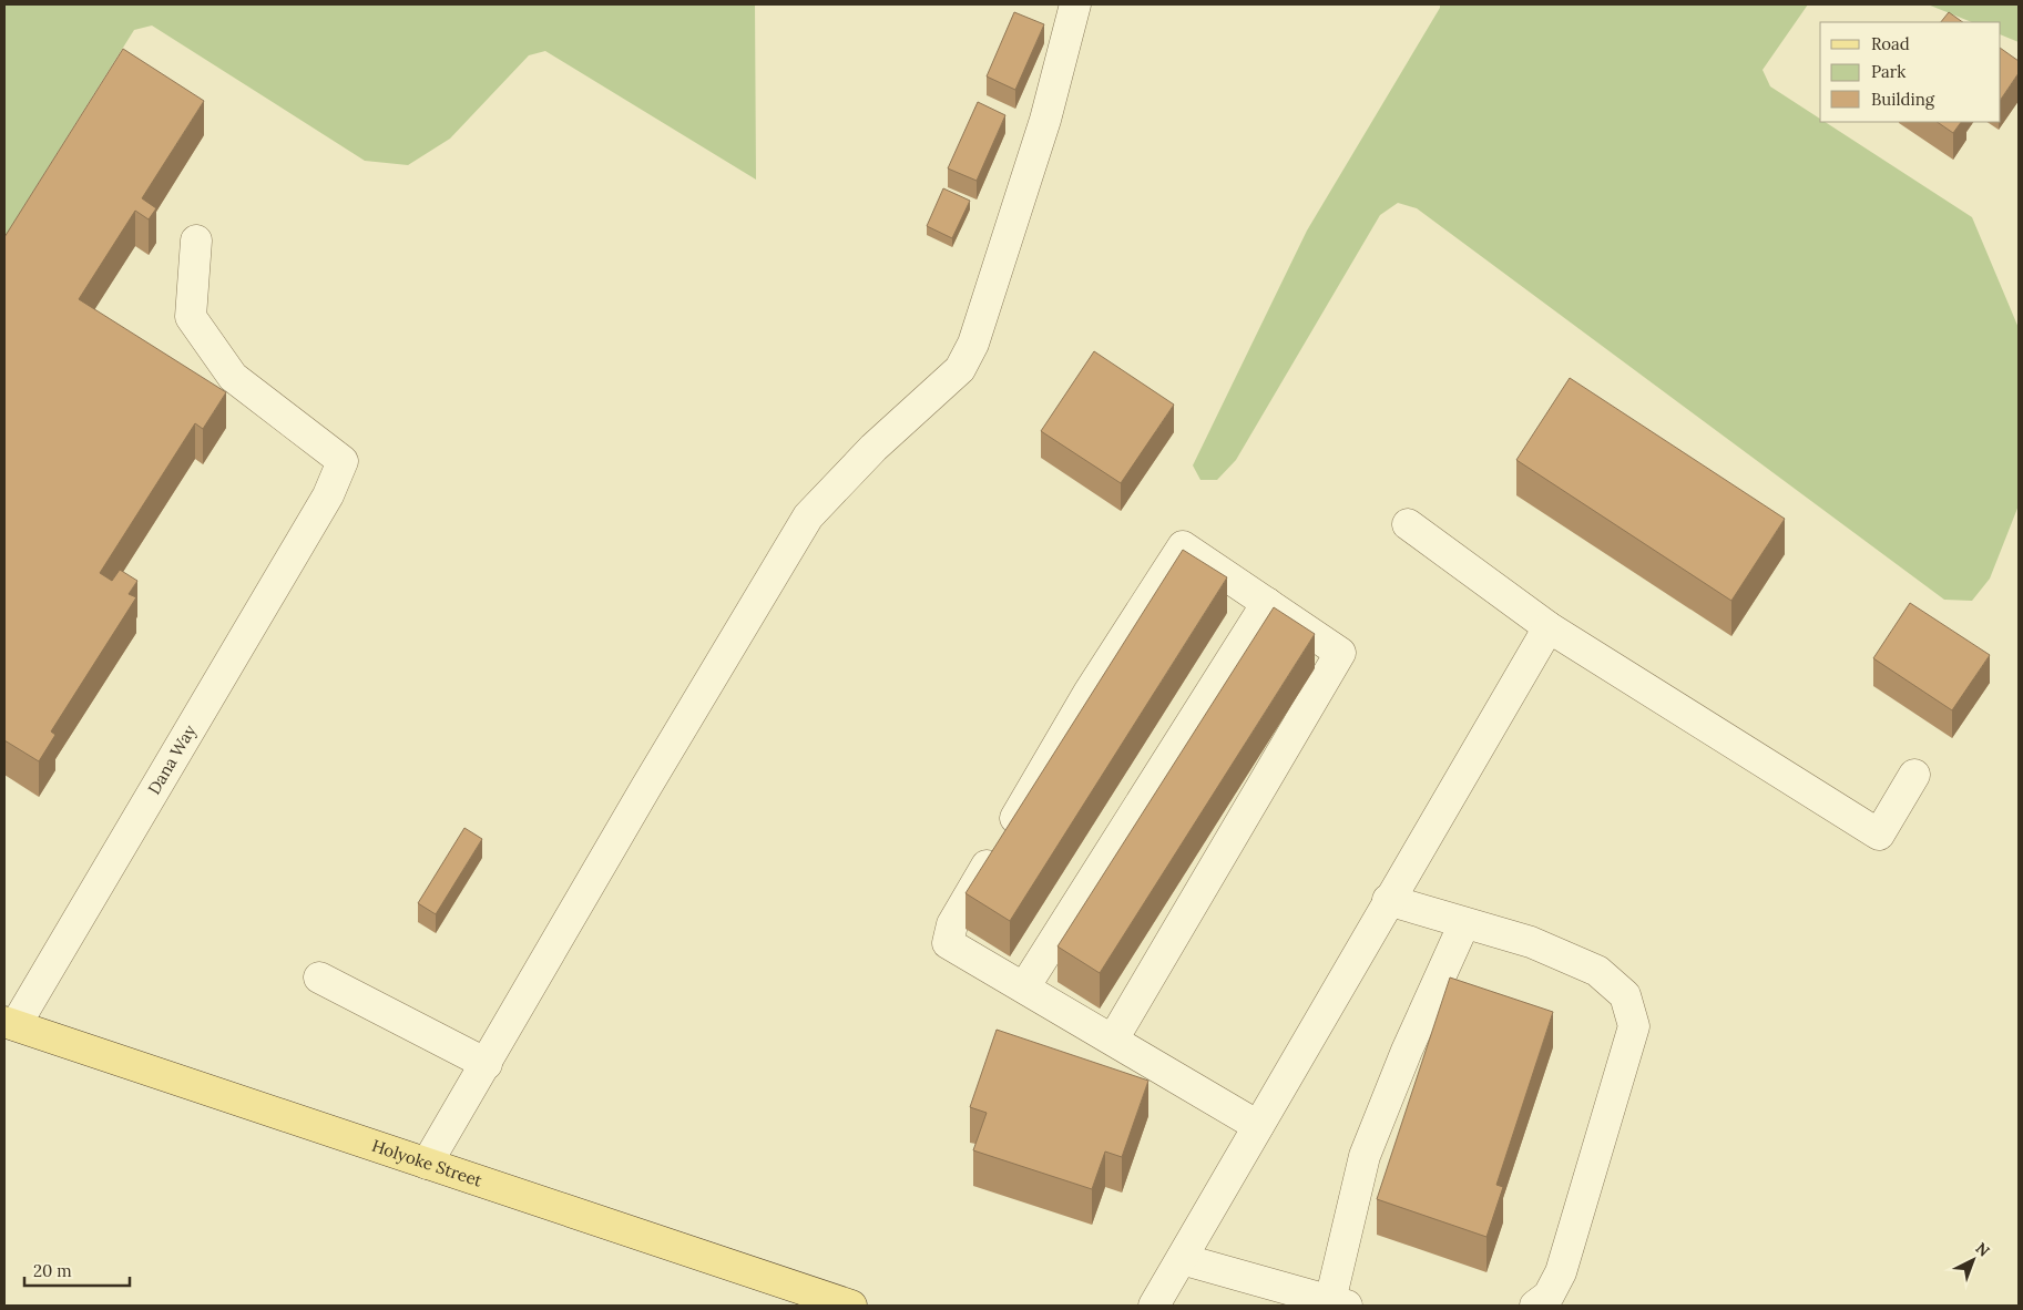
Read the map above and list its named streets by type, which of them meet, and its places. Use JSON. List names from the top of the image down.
{
  "streets": {
    "main road": ["Holyoke Street"],
    "street": ["Dana Way"]
  },
  "crossings": [
    ["Dana Way", "Holyoke Street"]
  ],
  "legend": ["Road", "Park", "Building"],
  "scale_bar": "20 m",
  "north": "top right"
}
